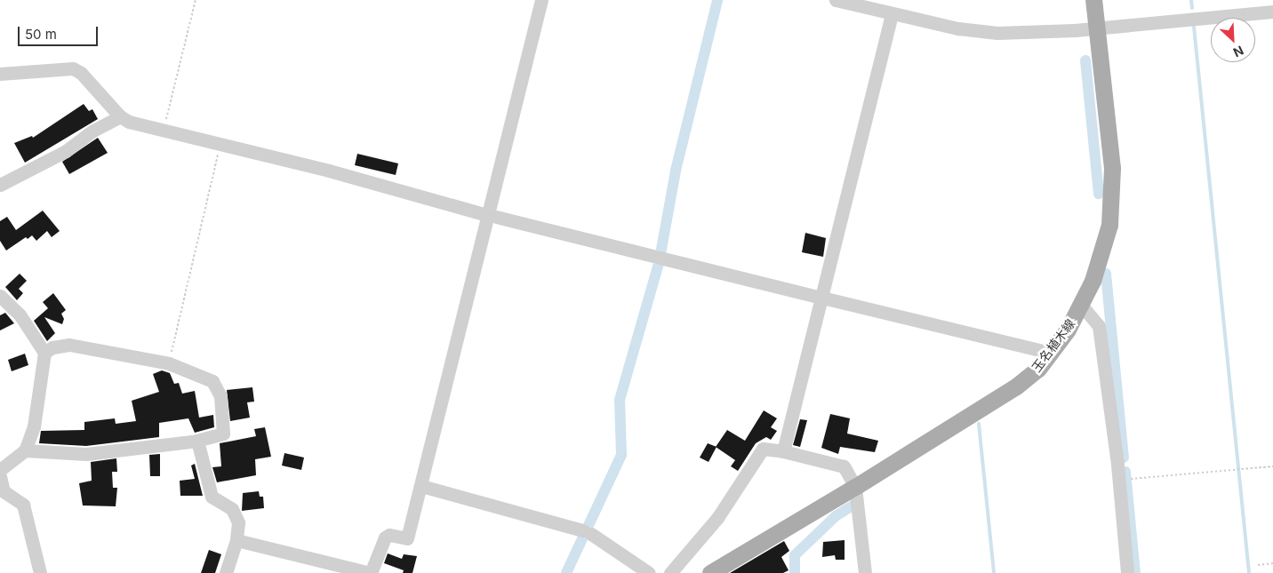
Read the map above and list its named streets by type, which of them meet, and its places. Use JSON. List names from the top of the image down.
{
  "streets": {
    "main road": ["玉名植木線"]
  },
  "scale_bar": "50 m",
  "north": "bottom right"
}
